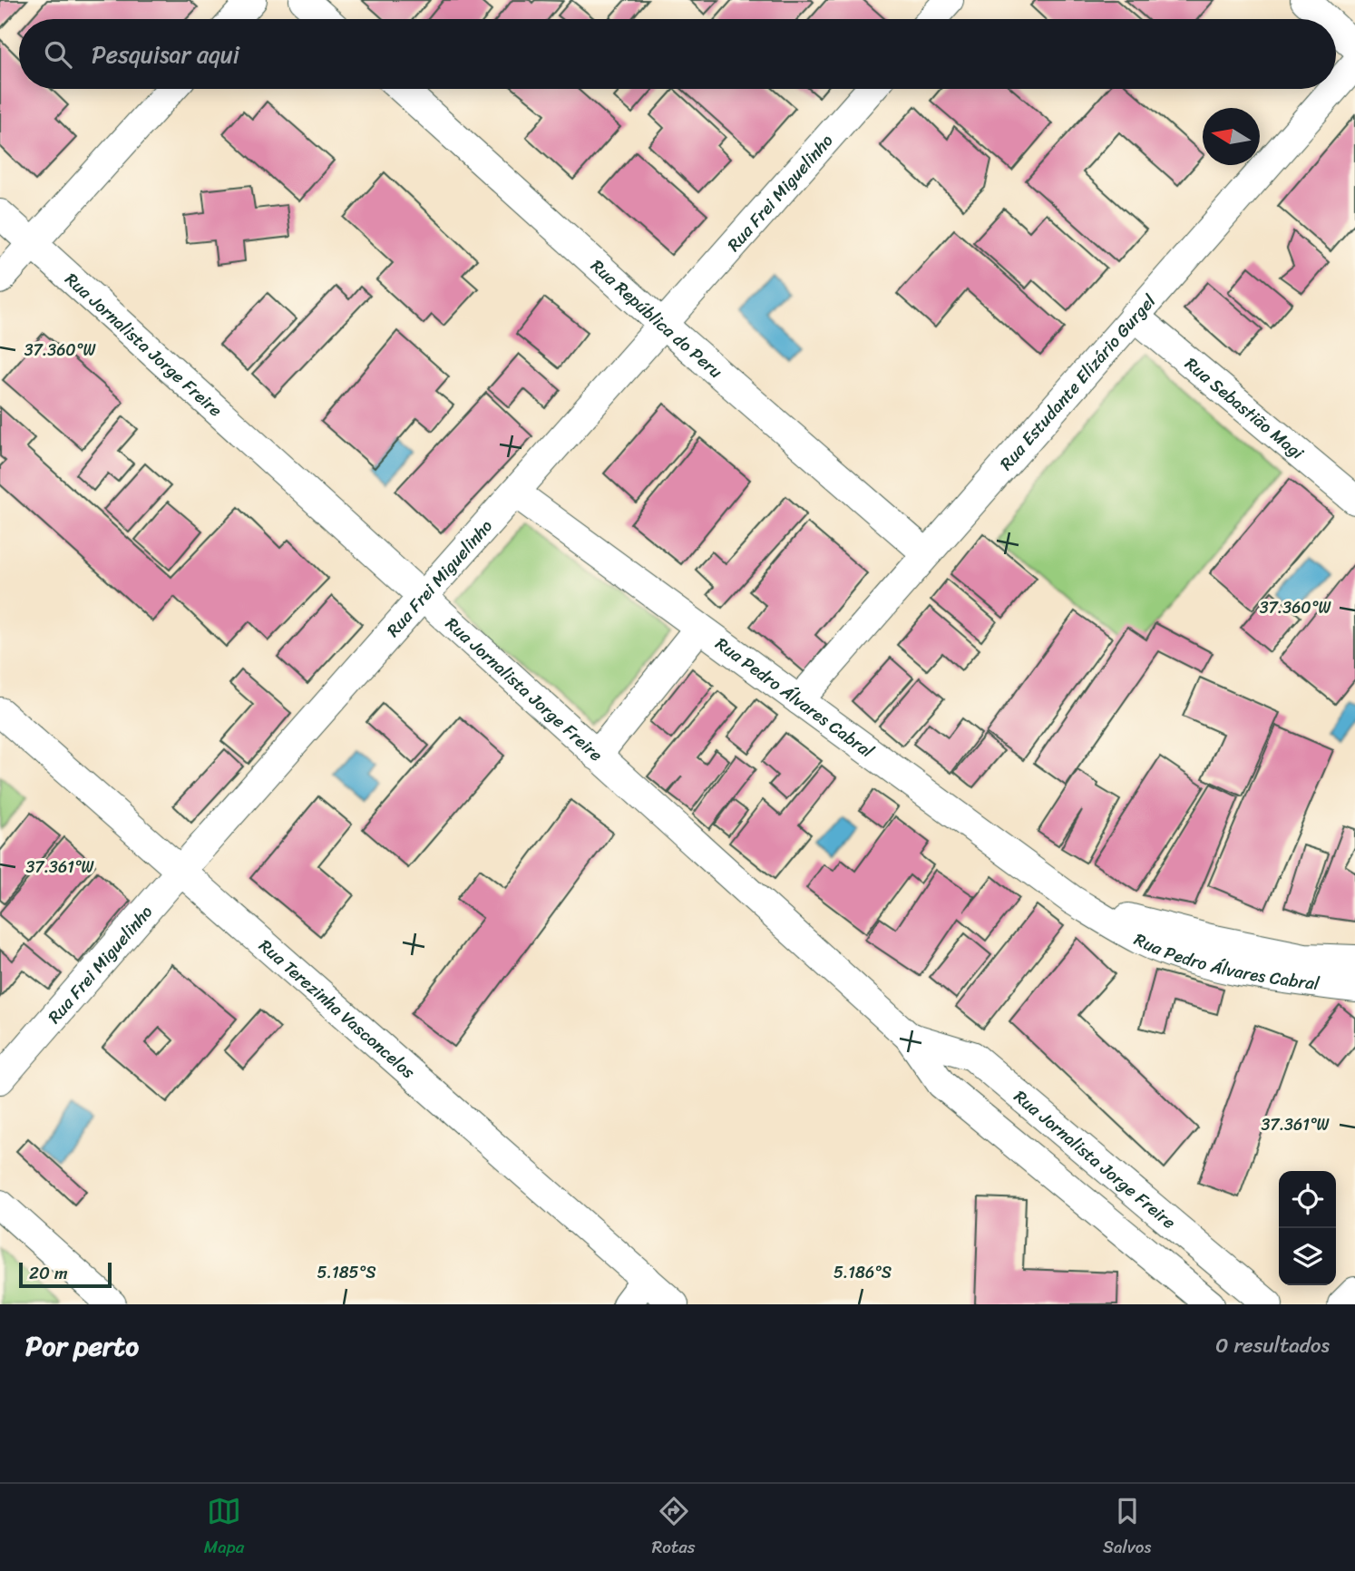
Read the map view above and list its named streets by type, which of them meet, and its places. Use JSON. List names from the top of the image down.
{
  "streets": {
    "street": [
      "Rua Frei Miguelinho",
      "Rua República do Peru",
      "Rua Jornalista Jorge Freire",
      "Rua Estudante Elizário Gurgel",
      "Rua Sebastião Magi",
      "Rua Pedro Álvares Cabral",
      "Rua Terezinha Vasconcelos"
    ]
  },
  "crossings": [
    ["Rua Frei Miguelinho", "Rua República do Peru"],
    ["Rua Frei Miguelinho", "Rua Jornalista Jorge Freire"],
    ["Rua Frei Miguelinho", "Rua Pedro Álvares Cabral"],
    ["Rua Frei Miguelinho", "Rua Terezinha Vasconcelos"],
    ["Rua República do Peru", "Rua Estudante Elizário Gurgel"],
    ["Rua Estudante Elizário Gurgel", "Rua Sebastião Magi"],
    ["Rua Estudante Elizário Gurgel", "Rua Pedro Álvares Cabral"]
  ],
  "scale_bar": "20 m",
  "north": "left",
  "page": {
    "search": "Pesquisar aqui",
    "scale": "20 m",
    "heading": ["Por perto", "0 resultados"],
    "nav": ["Mapa", "Rotas", "Salvos"]
  },
  "coordinates": [
    "37.360°W",
    "37.361°W",
    "5.185°S",
    "5.186°S"
  ]
}
